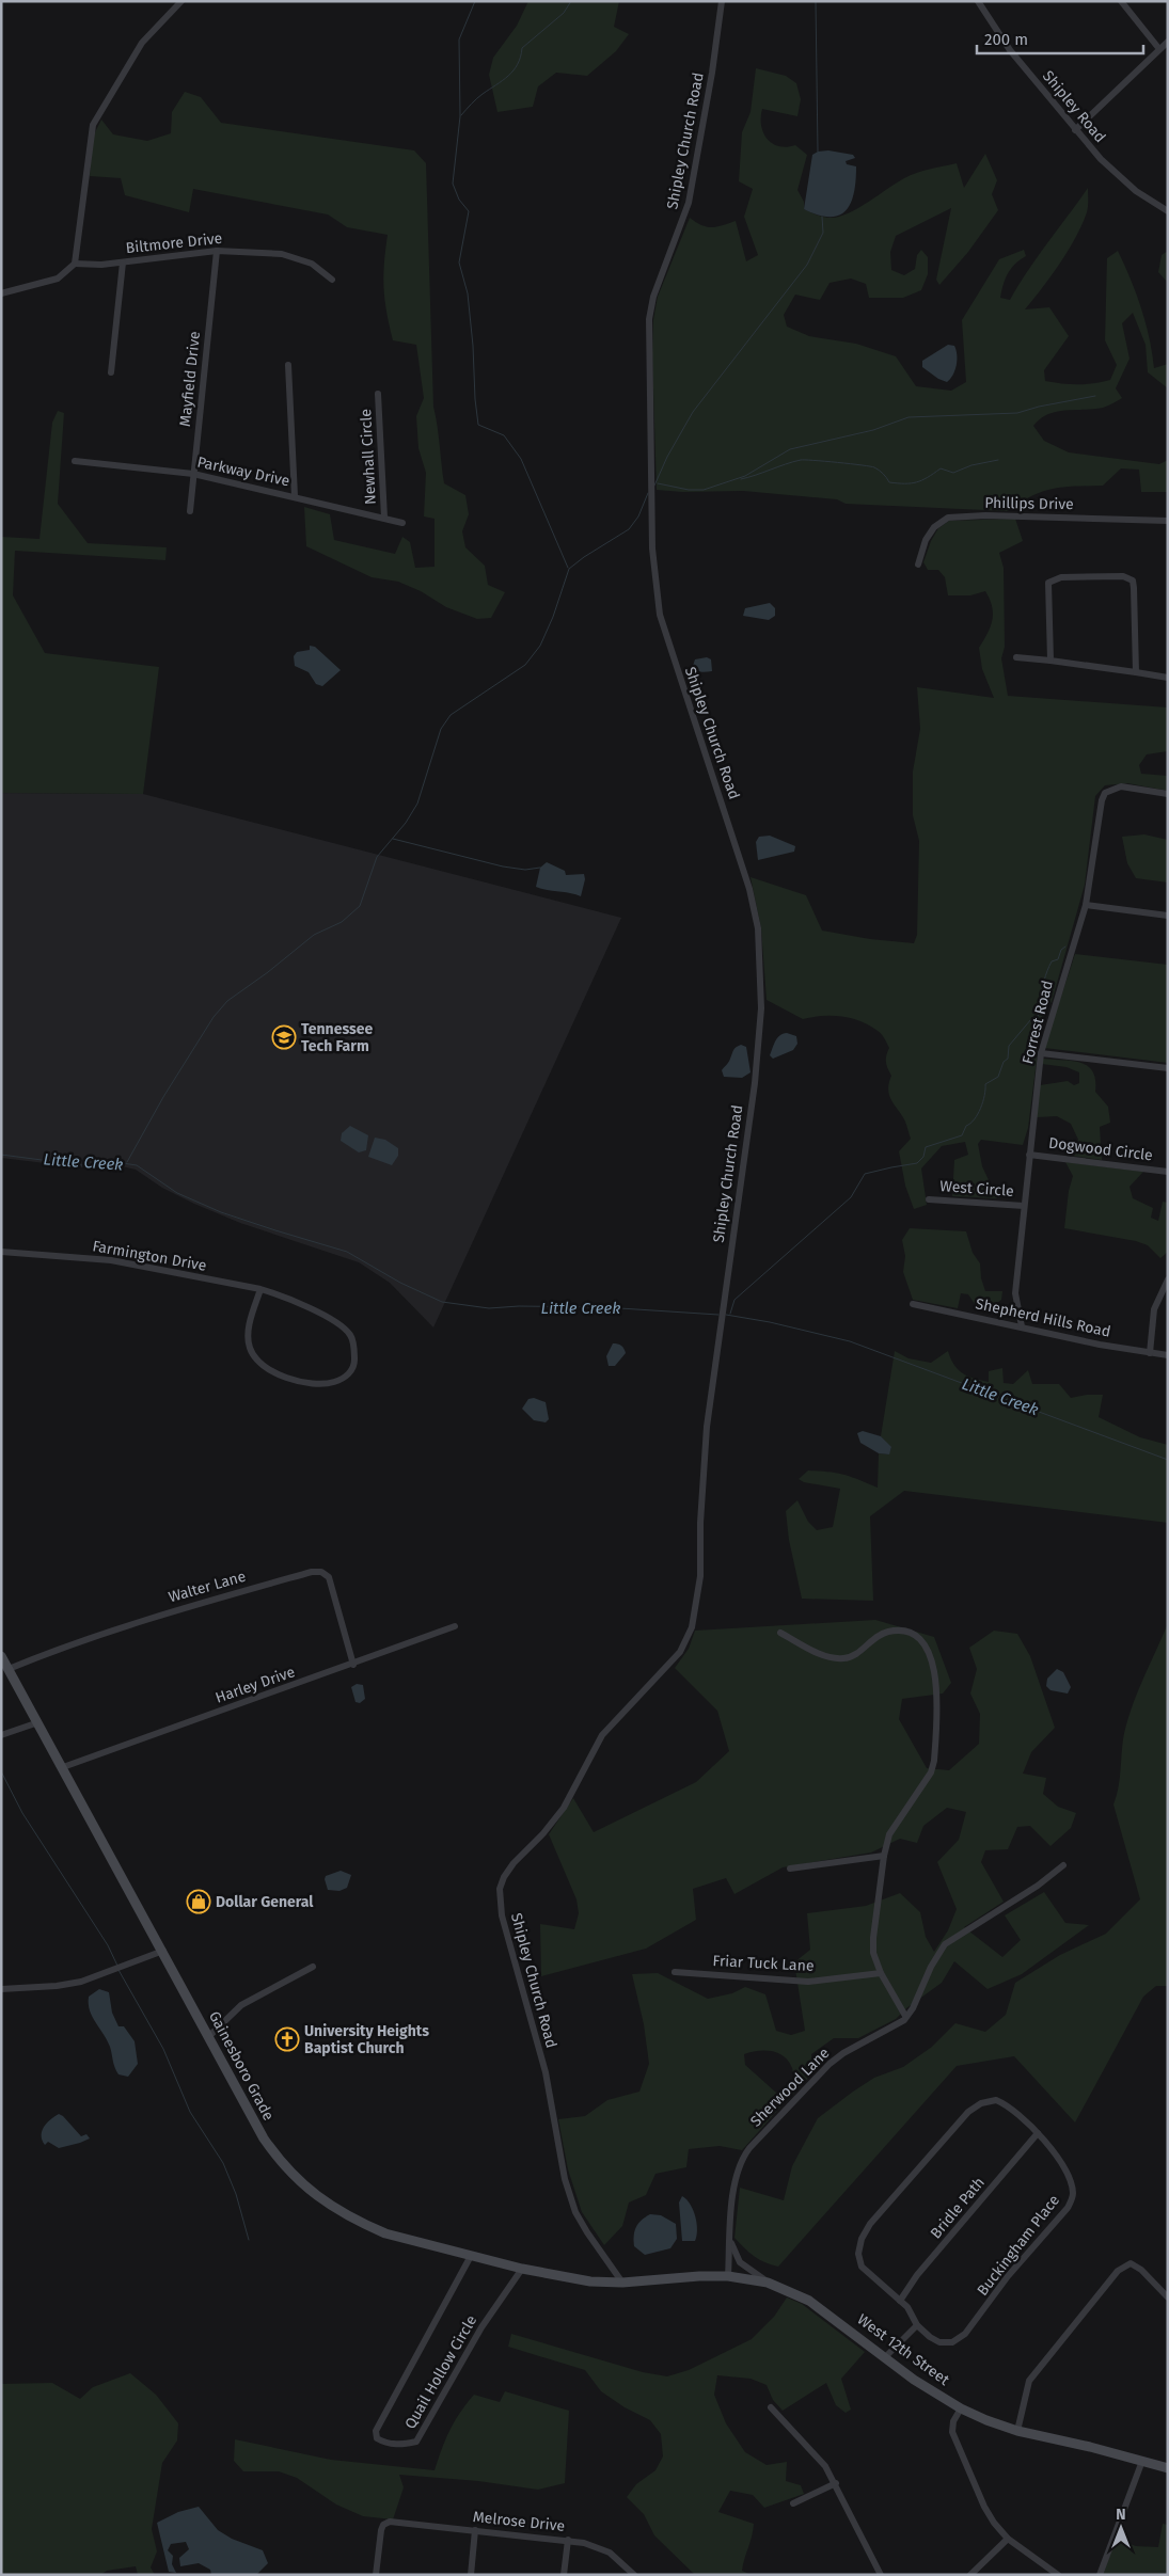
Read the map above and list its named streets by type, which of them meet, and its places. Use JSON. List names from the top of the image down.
{
  "streets": {
    "main road": ["Gainesboro Grade", "West 12th Street"],
    "street": [
      "Shipley Road",
      "Shipley Church Road",
      "Biltmore Drive",
      "Mayfield Drive",
      "Newhall Circle",
      "Parkway Drive",
      "Phillips Drive",
      "Forrest Road",
      "Dogwood Circle",
      "West Circle",
      "Farmington Drive",
      "Shepherd Hills Road",
      "Walter Lane",
      "Harley Drive",
      "Friar Tuck Lane",
      "Sherwood Lane",
      "Bridle Path",
      "Buckingham Place",
      "Quail Hollow Circle",
      "Melrose Drive"
    ]
  },
  "crossings": [
    ["Shipley Church Road", "Gainesboro Grade"],
    ["Shipley Church Road", "West 12th Street"],
    ["Biltmore Drive", "Mayfield Drive"],
    ["Mayfield Drive", "Parkway Drive"],
    ["Newhall Circle", "Parkway Drive"],
    ["Forrest Road", "Dogwood Circle"],
    ["Forrest Road", "West Circle"],
    ["Forrest Road", "Shepherd Hills Road"],
    ["Walter Lane", "Harley Drive"],
    ["Walter Lane", "Gainesboro Grade"],
    ["Harley Drive", "Gainesboro Grade"],
    ["Gainesboro Grade", "West 12th Street"],
    ["Gainesboro Grade", "Quail Hollow Circle"],
    ["Sherwood Lane", "West 12th Street"],
    ["Bridle Path", "Buckingham Place"]
  ],
  "water": ["Little Creek"],
  "places": {
    "school or university": ["Tennessee Tech Farm"],
    "shop": ["Dollar General"],
    "church": ["University Heights Baptist Church"]
  },
  "scale_bar": "200 m",
  "north": "top"
}
